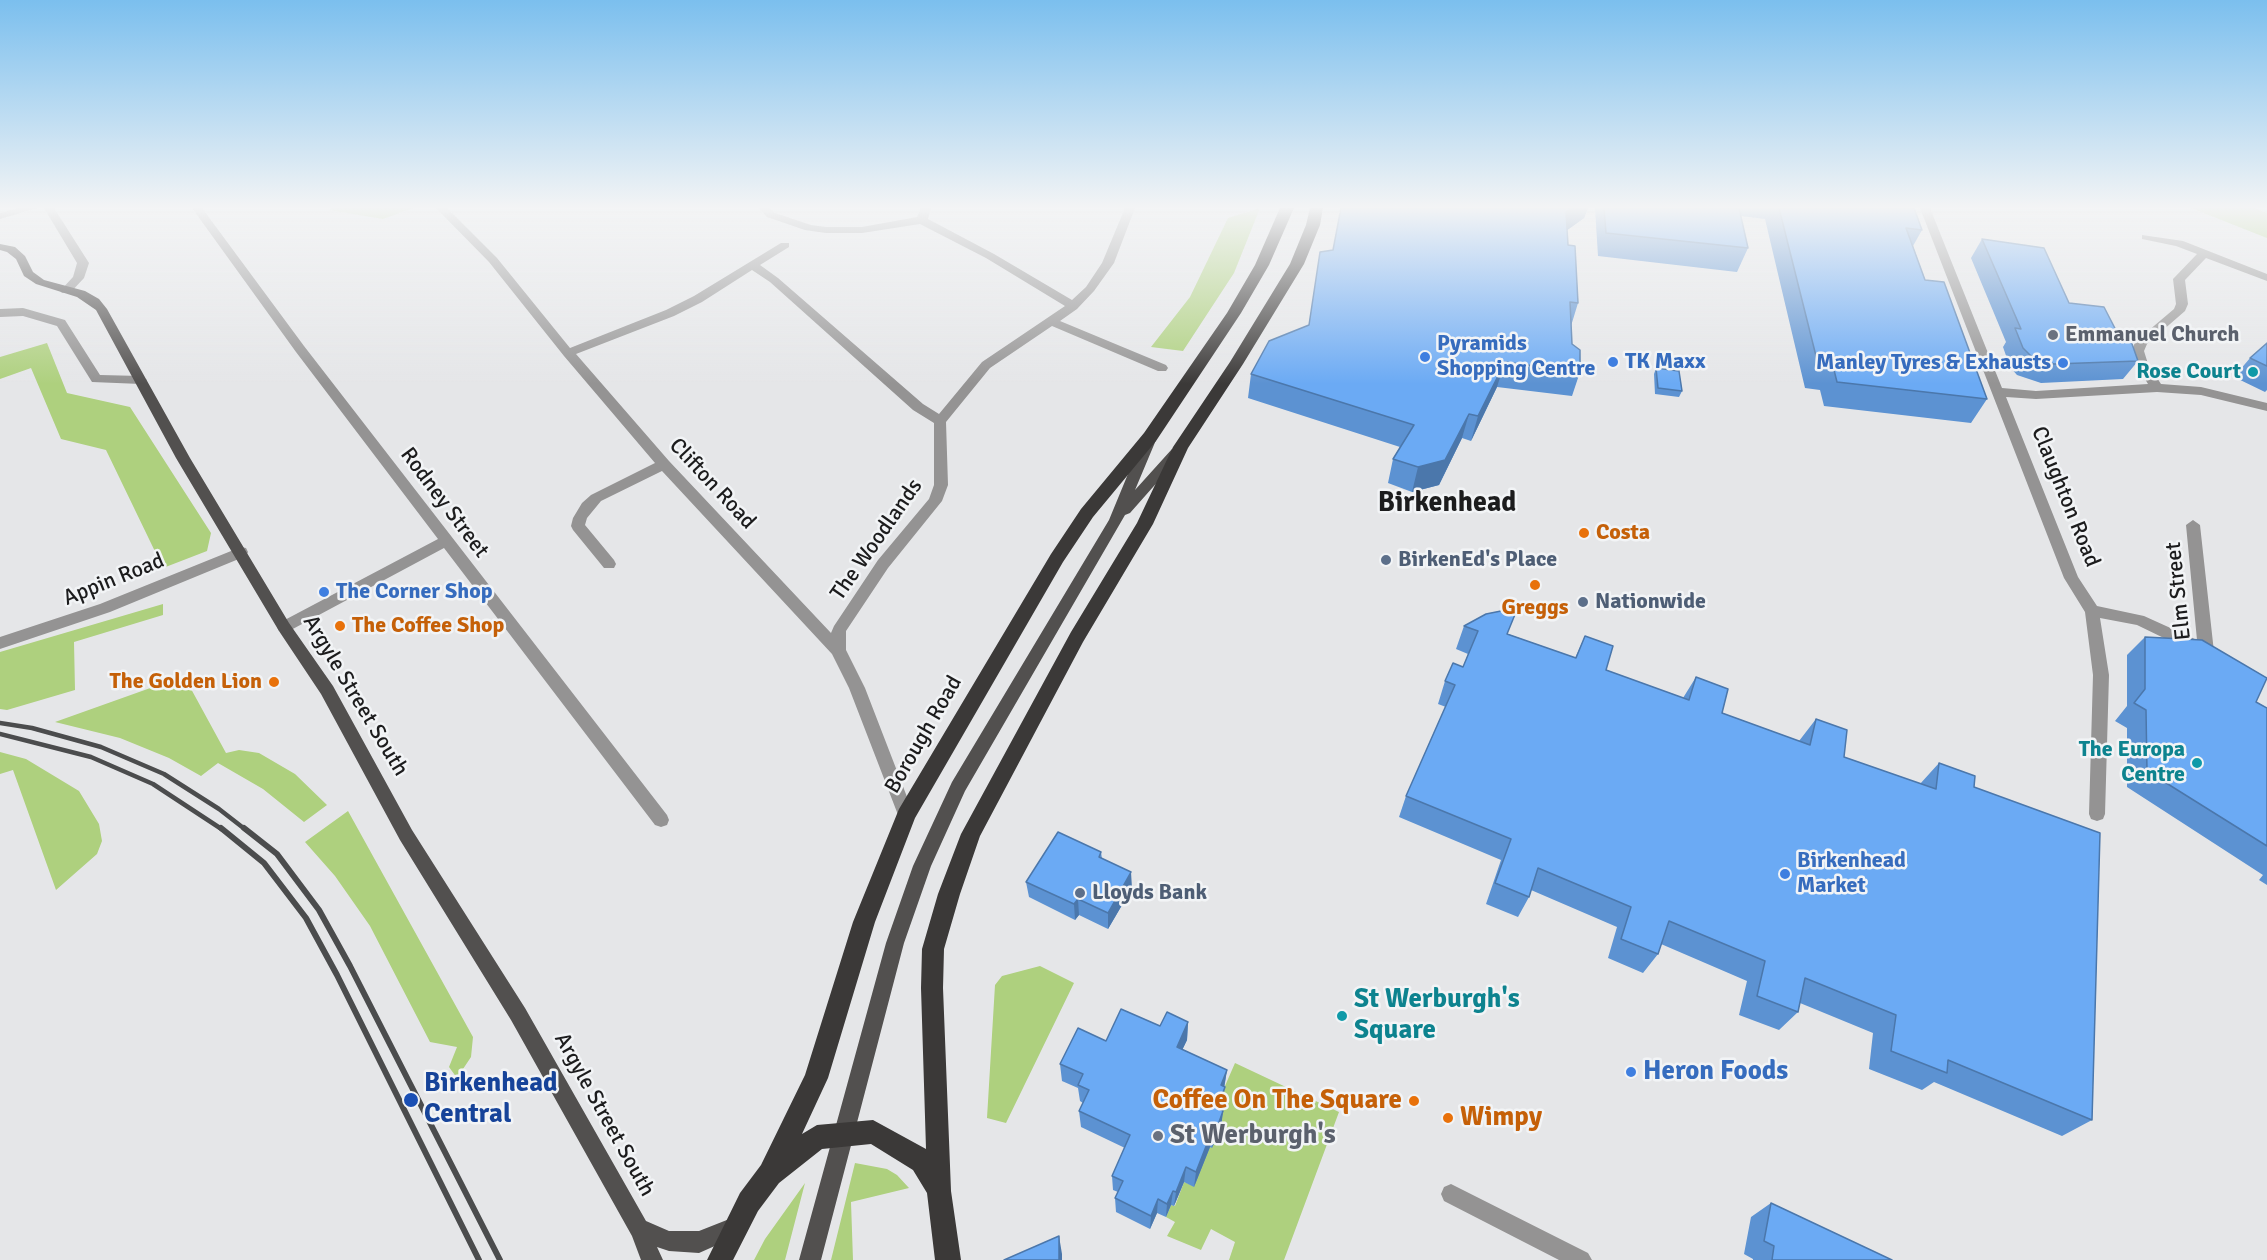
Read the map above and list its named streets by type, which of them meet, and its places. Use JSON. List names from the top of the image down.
{
  "streets": {
    "highway": ["Borough Road"],
    "main road": ["Argyle Street South"],
    "street": [
      "Clifton Road",
      "Claughton Road",
      "Rodney Street",
      "The Woodlands",
      "Appin Road",
      "Elm Street"
    ]
  },
  "crossings": [
    ["Clifton Road", "The Woodlands"],
    ["Clifton Road", "Borough Road"],
    ["Claughton Road", "Elm Street"],
    ["Appin Road", "Argyle Street South"]
  ],
  "districts": ["Birkenhead"],
  "places": [
    "Emmanuel Church",
    "Pyramids Shopping Centre",
    "TK Maxx",
    "Manley Tyres & Exhausts",
    "Rose Court",
    "Costa",
    "BirkenEd's Place",
    "Greggs",
    "The Corner Shop",
    "Nationwide",
    "The Coffee Shop",
    "The Golden Lion",
    "The Europa Centre",
    "Birkenhead Market",
    "Lloyds Bank",
    "St Werburgh's Square",
    "Heron Foods",
    "Birkenhead Central",
    "Coffee On The Square",
    "Wimpy",
    "St Werburgh's"
  ]
}
